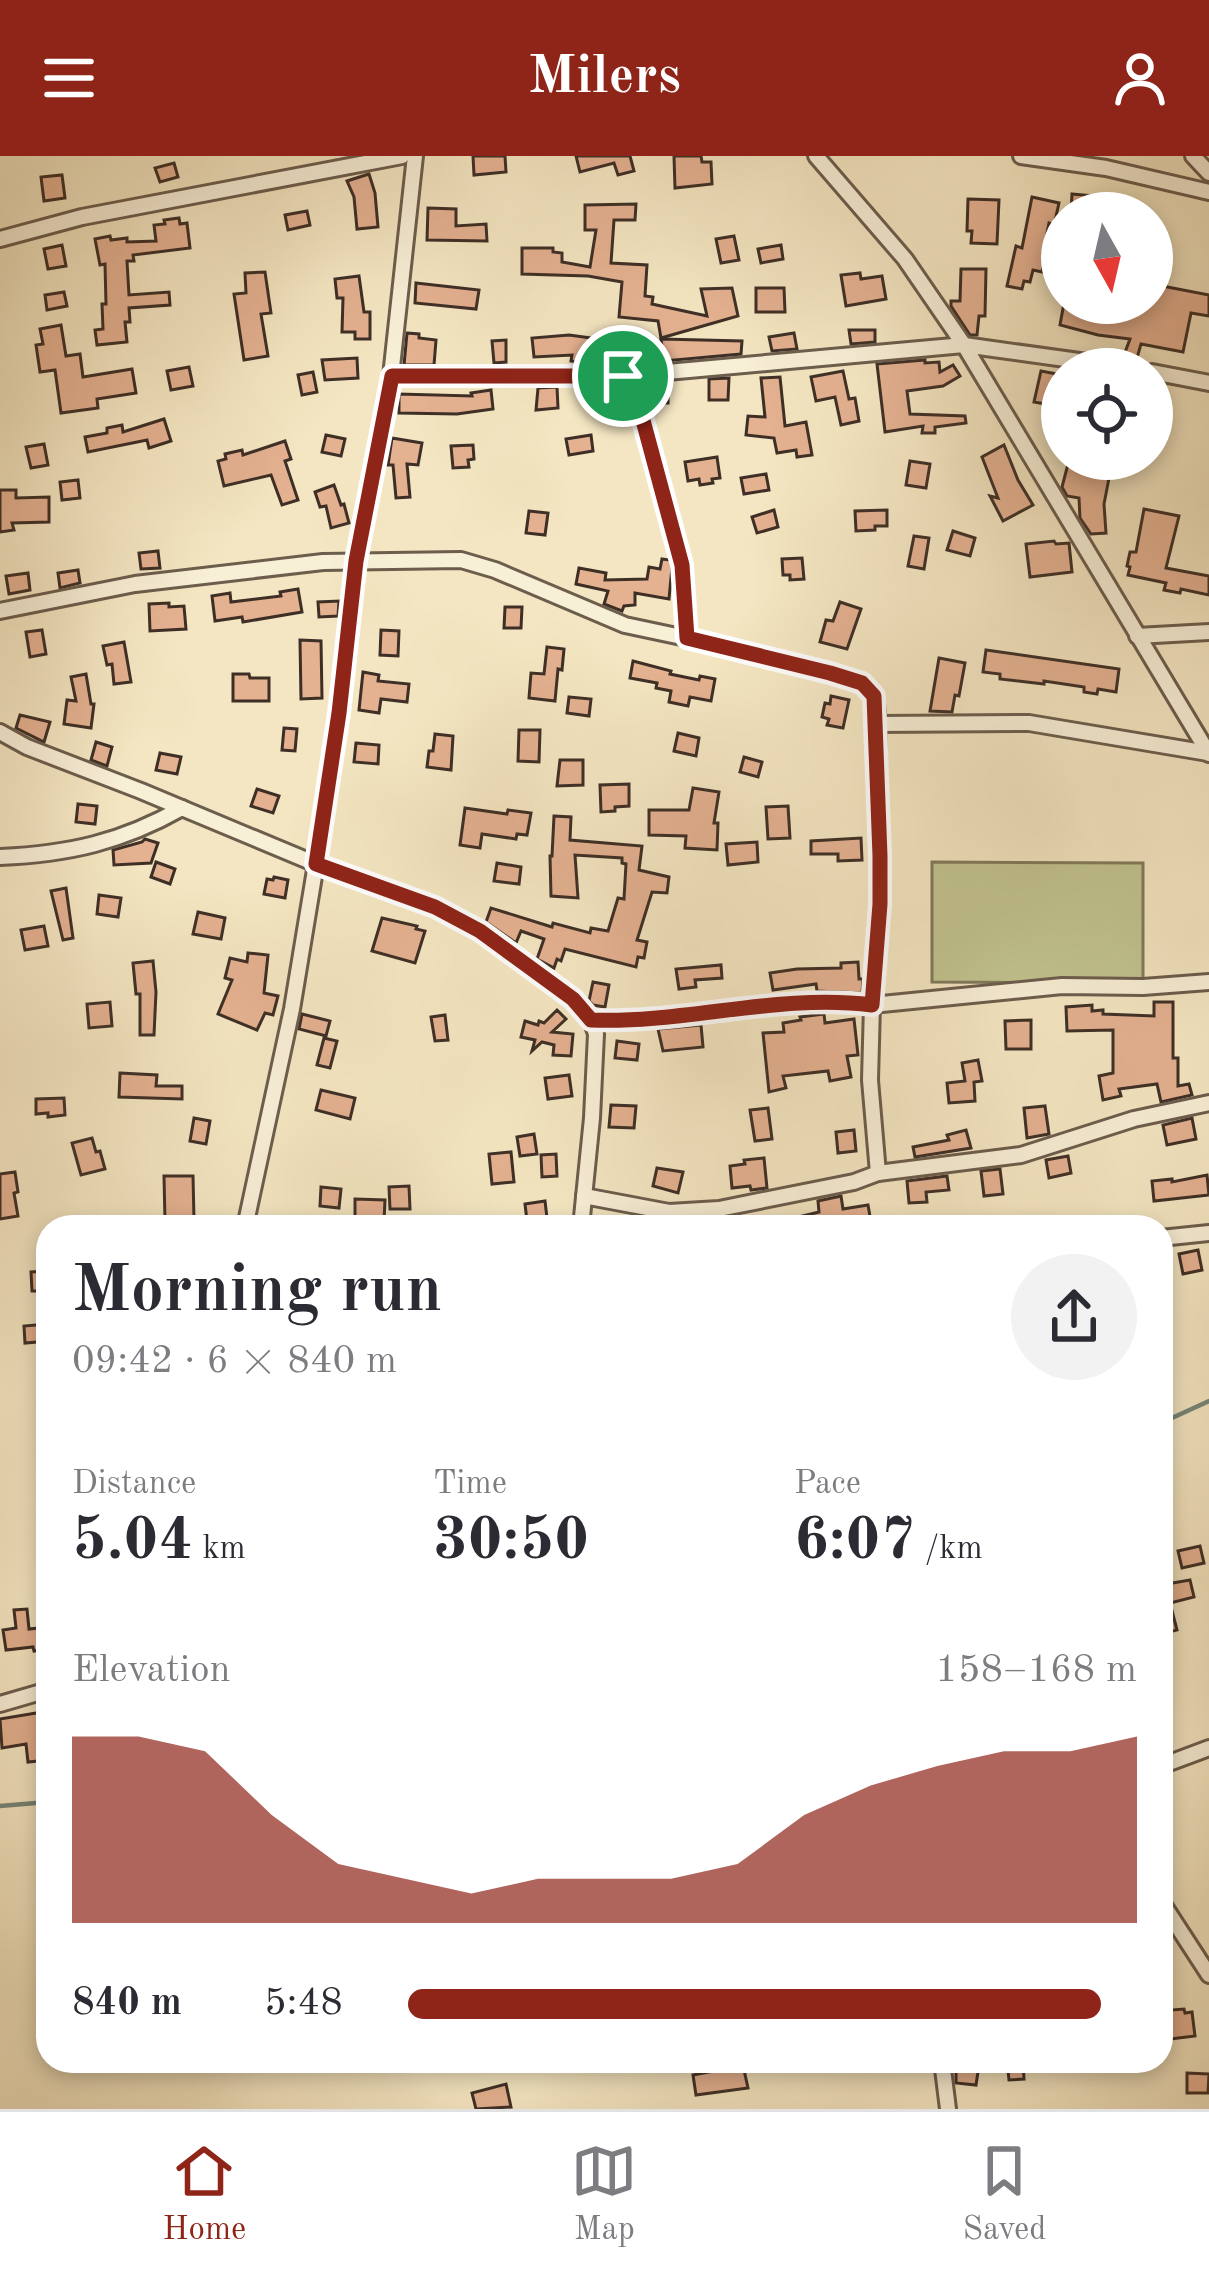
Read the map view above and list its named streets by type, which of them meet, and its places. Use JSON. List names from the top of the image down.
{
  "north": "bottom",
  "page": {
    "header": "Milers",
    "heading": ["Morning run", "09:42 · 6 × 840 m"],
    "stats": [
      ["Distance", "5.04 km"],
      ["Time", "30:50"],
      ["Pace", "6:07 /km"]
    ],
    "chart": ["Elevation", "158–168 m"],
    "list": [
      {
        "name": "840 m",
        "note": "5:48"
      }
    ],
    "tabs": ["Home", "Map", "Saved"]
  }
}
